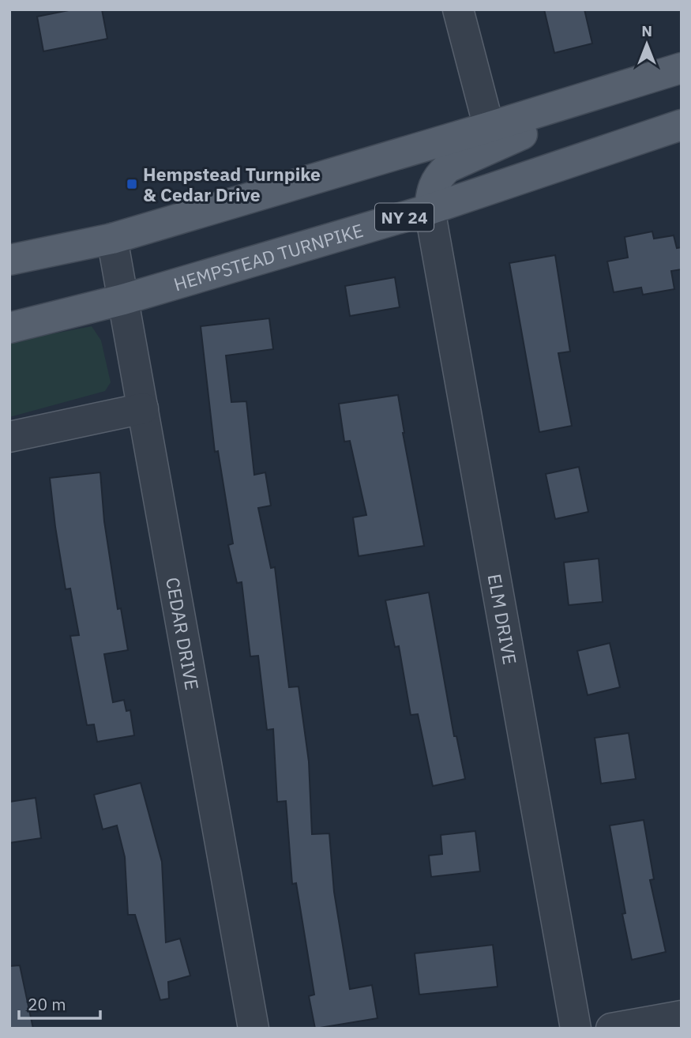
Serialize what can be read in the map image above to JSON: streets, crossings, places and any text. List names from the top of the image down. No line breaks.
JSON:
{"streets":{"main road":["NY 24","HEMPSTEAD TURNPIKE"],"street":["ELM DRIVE","CEDAR DRIVE"]},"crossings":[["HEMPSTEAD TURNPIKE","ELM DRIVE"],["HEMPSTEAD TURNPIKE","CEDAR DRIVE"]],"places":{"transit":["Hempstead Turnpike & Cedar Drive"]},"scale_bar":"20 m","north":"top"}
